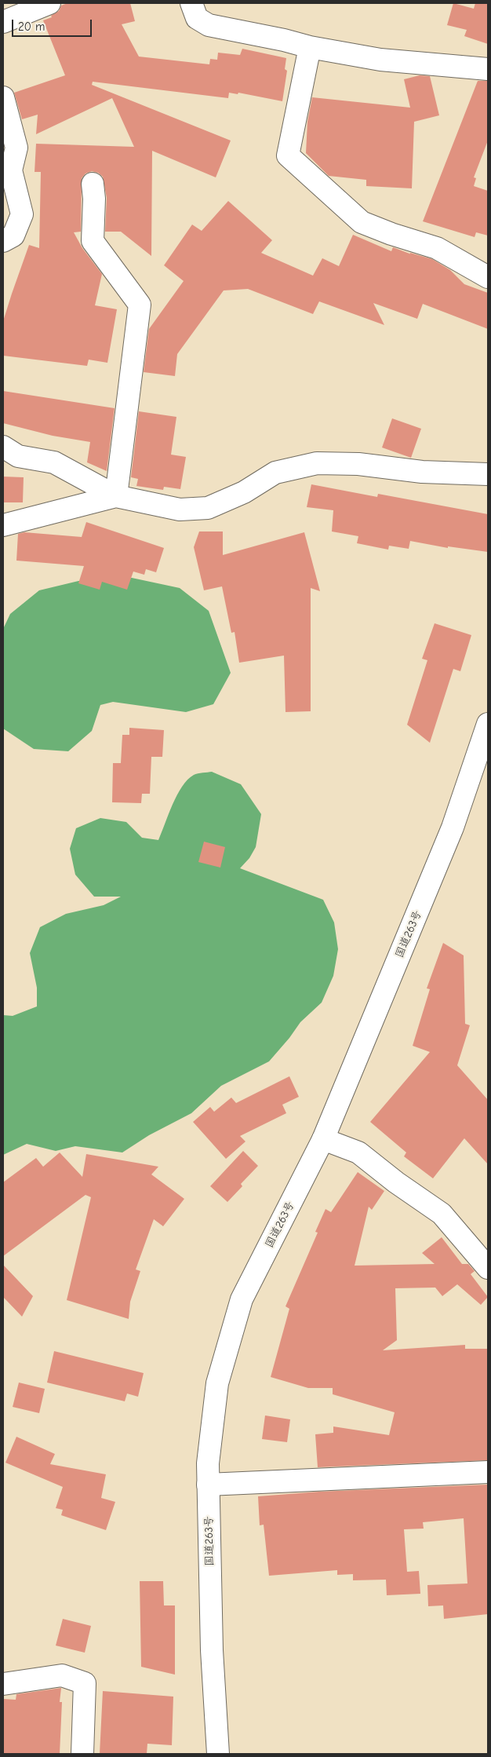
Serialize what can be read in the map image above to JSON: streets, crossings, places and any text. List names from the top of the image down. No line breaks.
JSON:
{"streets":{"main road":["国道263号"]},"scale_bar":"20 m"}
